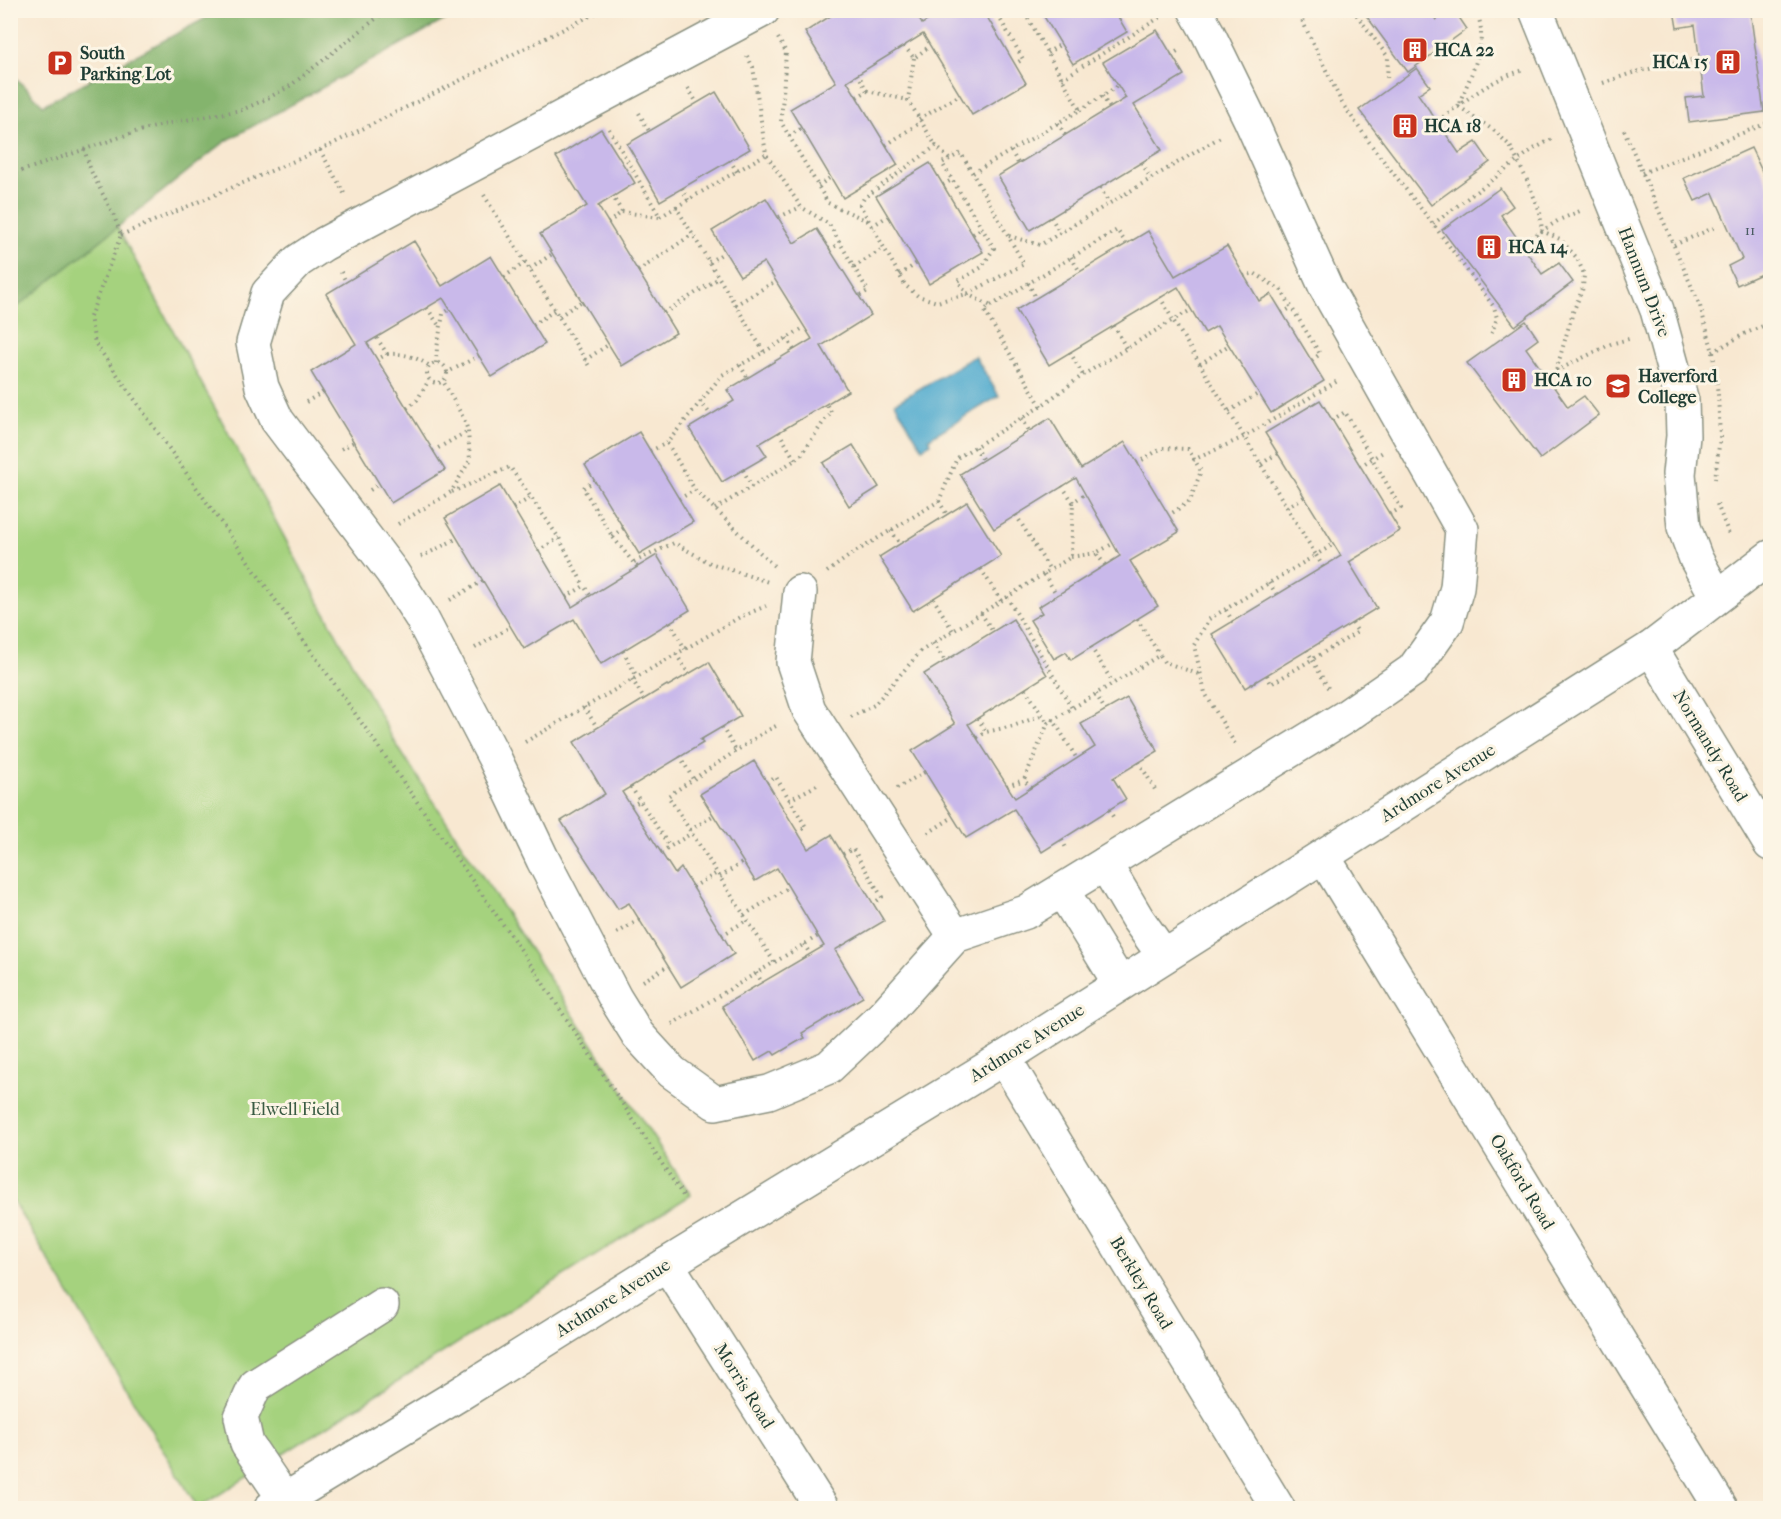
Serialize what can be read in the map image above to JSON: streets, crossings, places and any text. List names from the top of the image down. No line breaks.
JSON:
{"streets":{"street":["Hannum Drive","Normandy Road","Ardmore Avenue","Oakford Road","Berkley Road","Morris Road"]},"crossings":[["Hannum Drive","Ardmore Avenue"],["Normandy Road","Ardmore Avenue"],["Ardmore Avenue","Oakford Road"],["Ardmore Avenue","Berkley Road"],["Ardmore Avenue","Morris Road"]],"parks":["Elwell Field"],"places":{"building":["HCA 22","HCA 15","HCA 18","HCA 14","HCA 10"],"parking":["South Parking Lot"],"school or university":["Haverford College"]},"house_numbers":["11"]}
